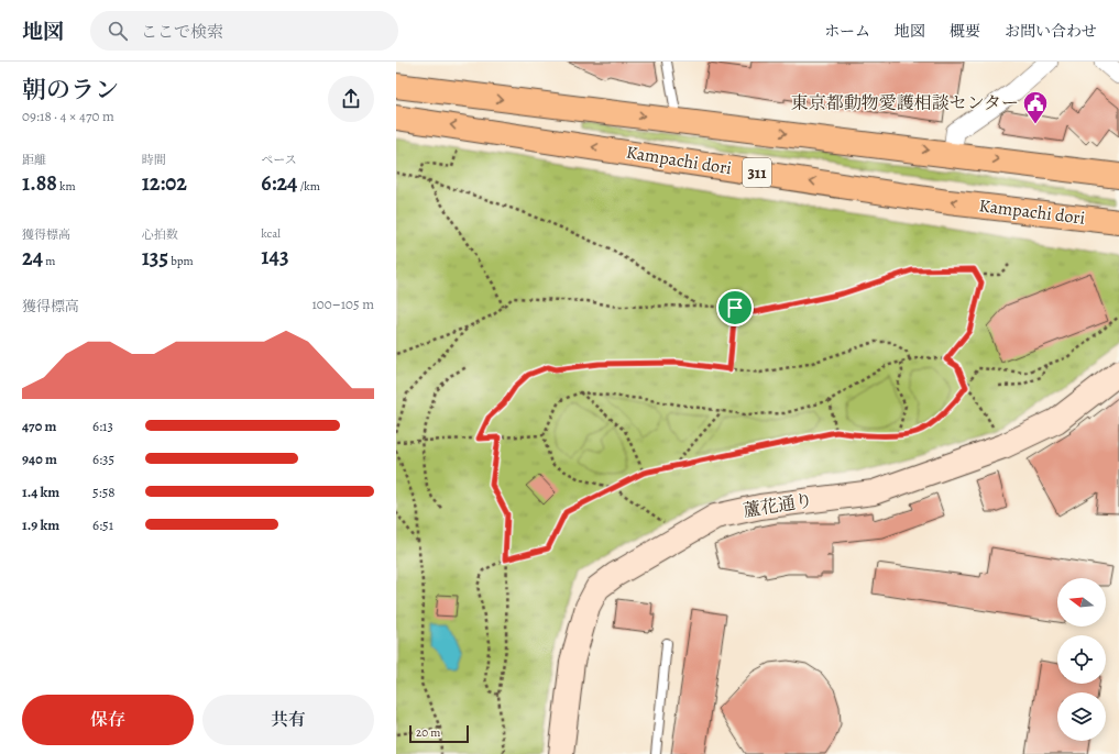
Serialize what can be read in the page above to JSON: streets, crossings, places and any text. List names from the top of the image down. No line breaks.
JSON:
{"streets":{"main road":["Kampachi dori","311"],"street":["蘆花通り"]},"places":{"public building":["東京都動物愛護相談センター"]},"scale_bar":"20 m","north":"left","page":{"header":"地図","search":"ここで検索","nav":["ホーム","地図","概要","お問い合わせ"],"heading":["朝のラン","09:18 · 4 × 470 m"],"stats":[["距離","1.88 km"],["時間","12:02"],["ペース","6:24 /km"],["獲得標高","24 m"],["心拍数","135 bpm"],["kcal","143"]],"chart":["獲得標高","100–105 m"],"list":[{"name":"470 m","note":"6:13"},{"name":"940 m","note":"6:35"},{"name":"1.4 km","note":"5:58"},{"name":"1.9 km","note":"6:51"}],"buttons":["保存","共有"],"scale":"20 m"}}
